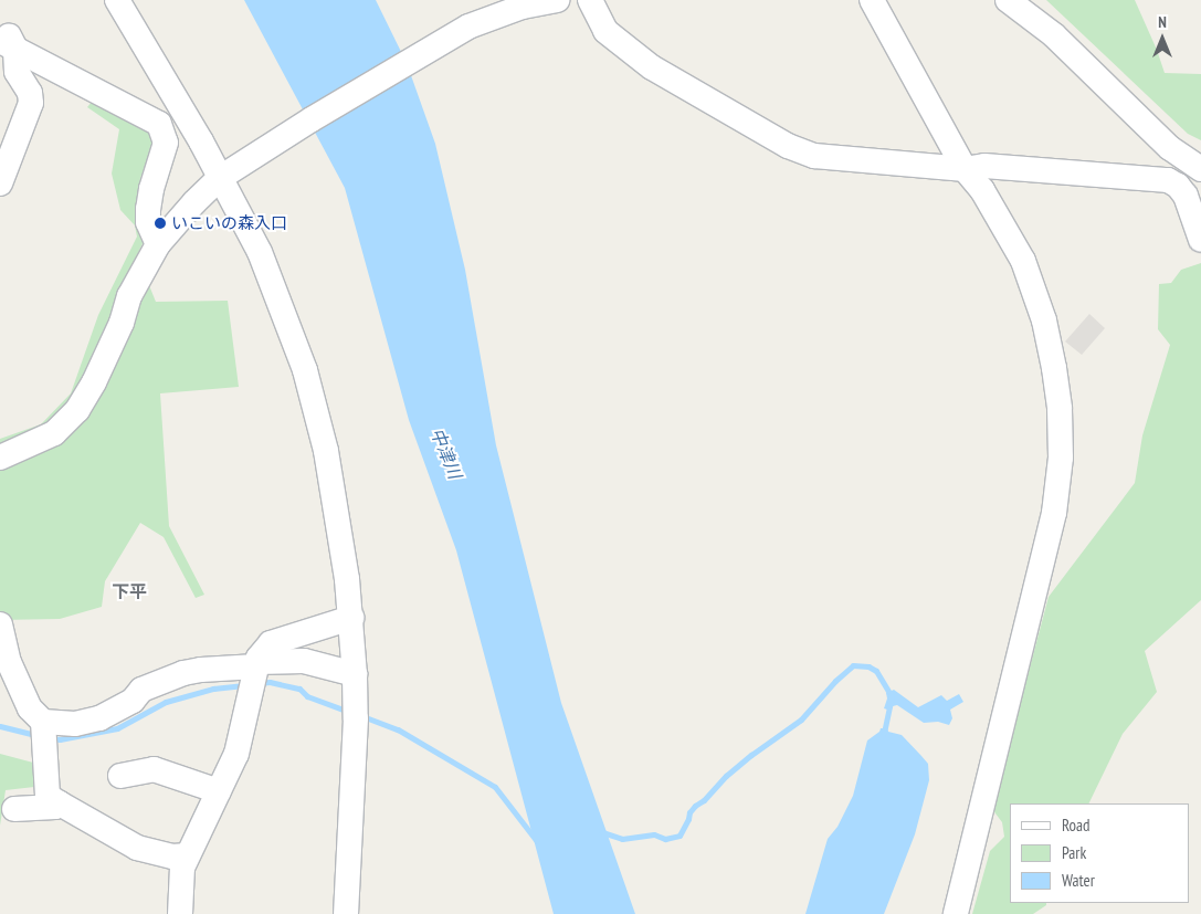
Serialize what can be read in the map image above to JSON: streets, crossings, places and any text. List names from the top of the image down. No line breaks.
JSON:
{"districts":["下平"],"water":["中津川"],"places":["いこいの森入口"],"legend":["Road","Park","Water"],"north":"top"}
